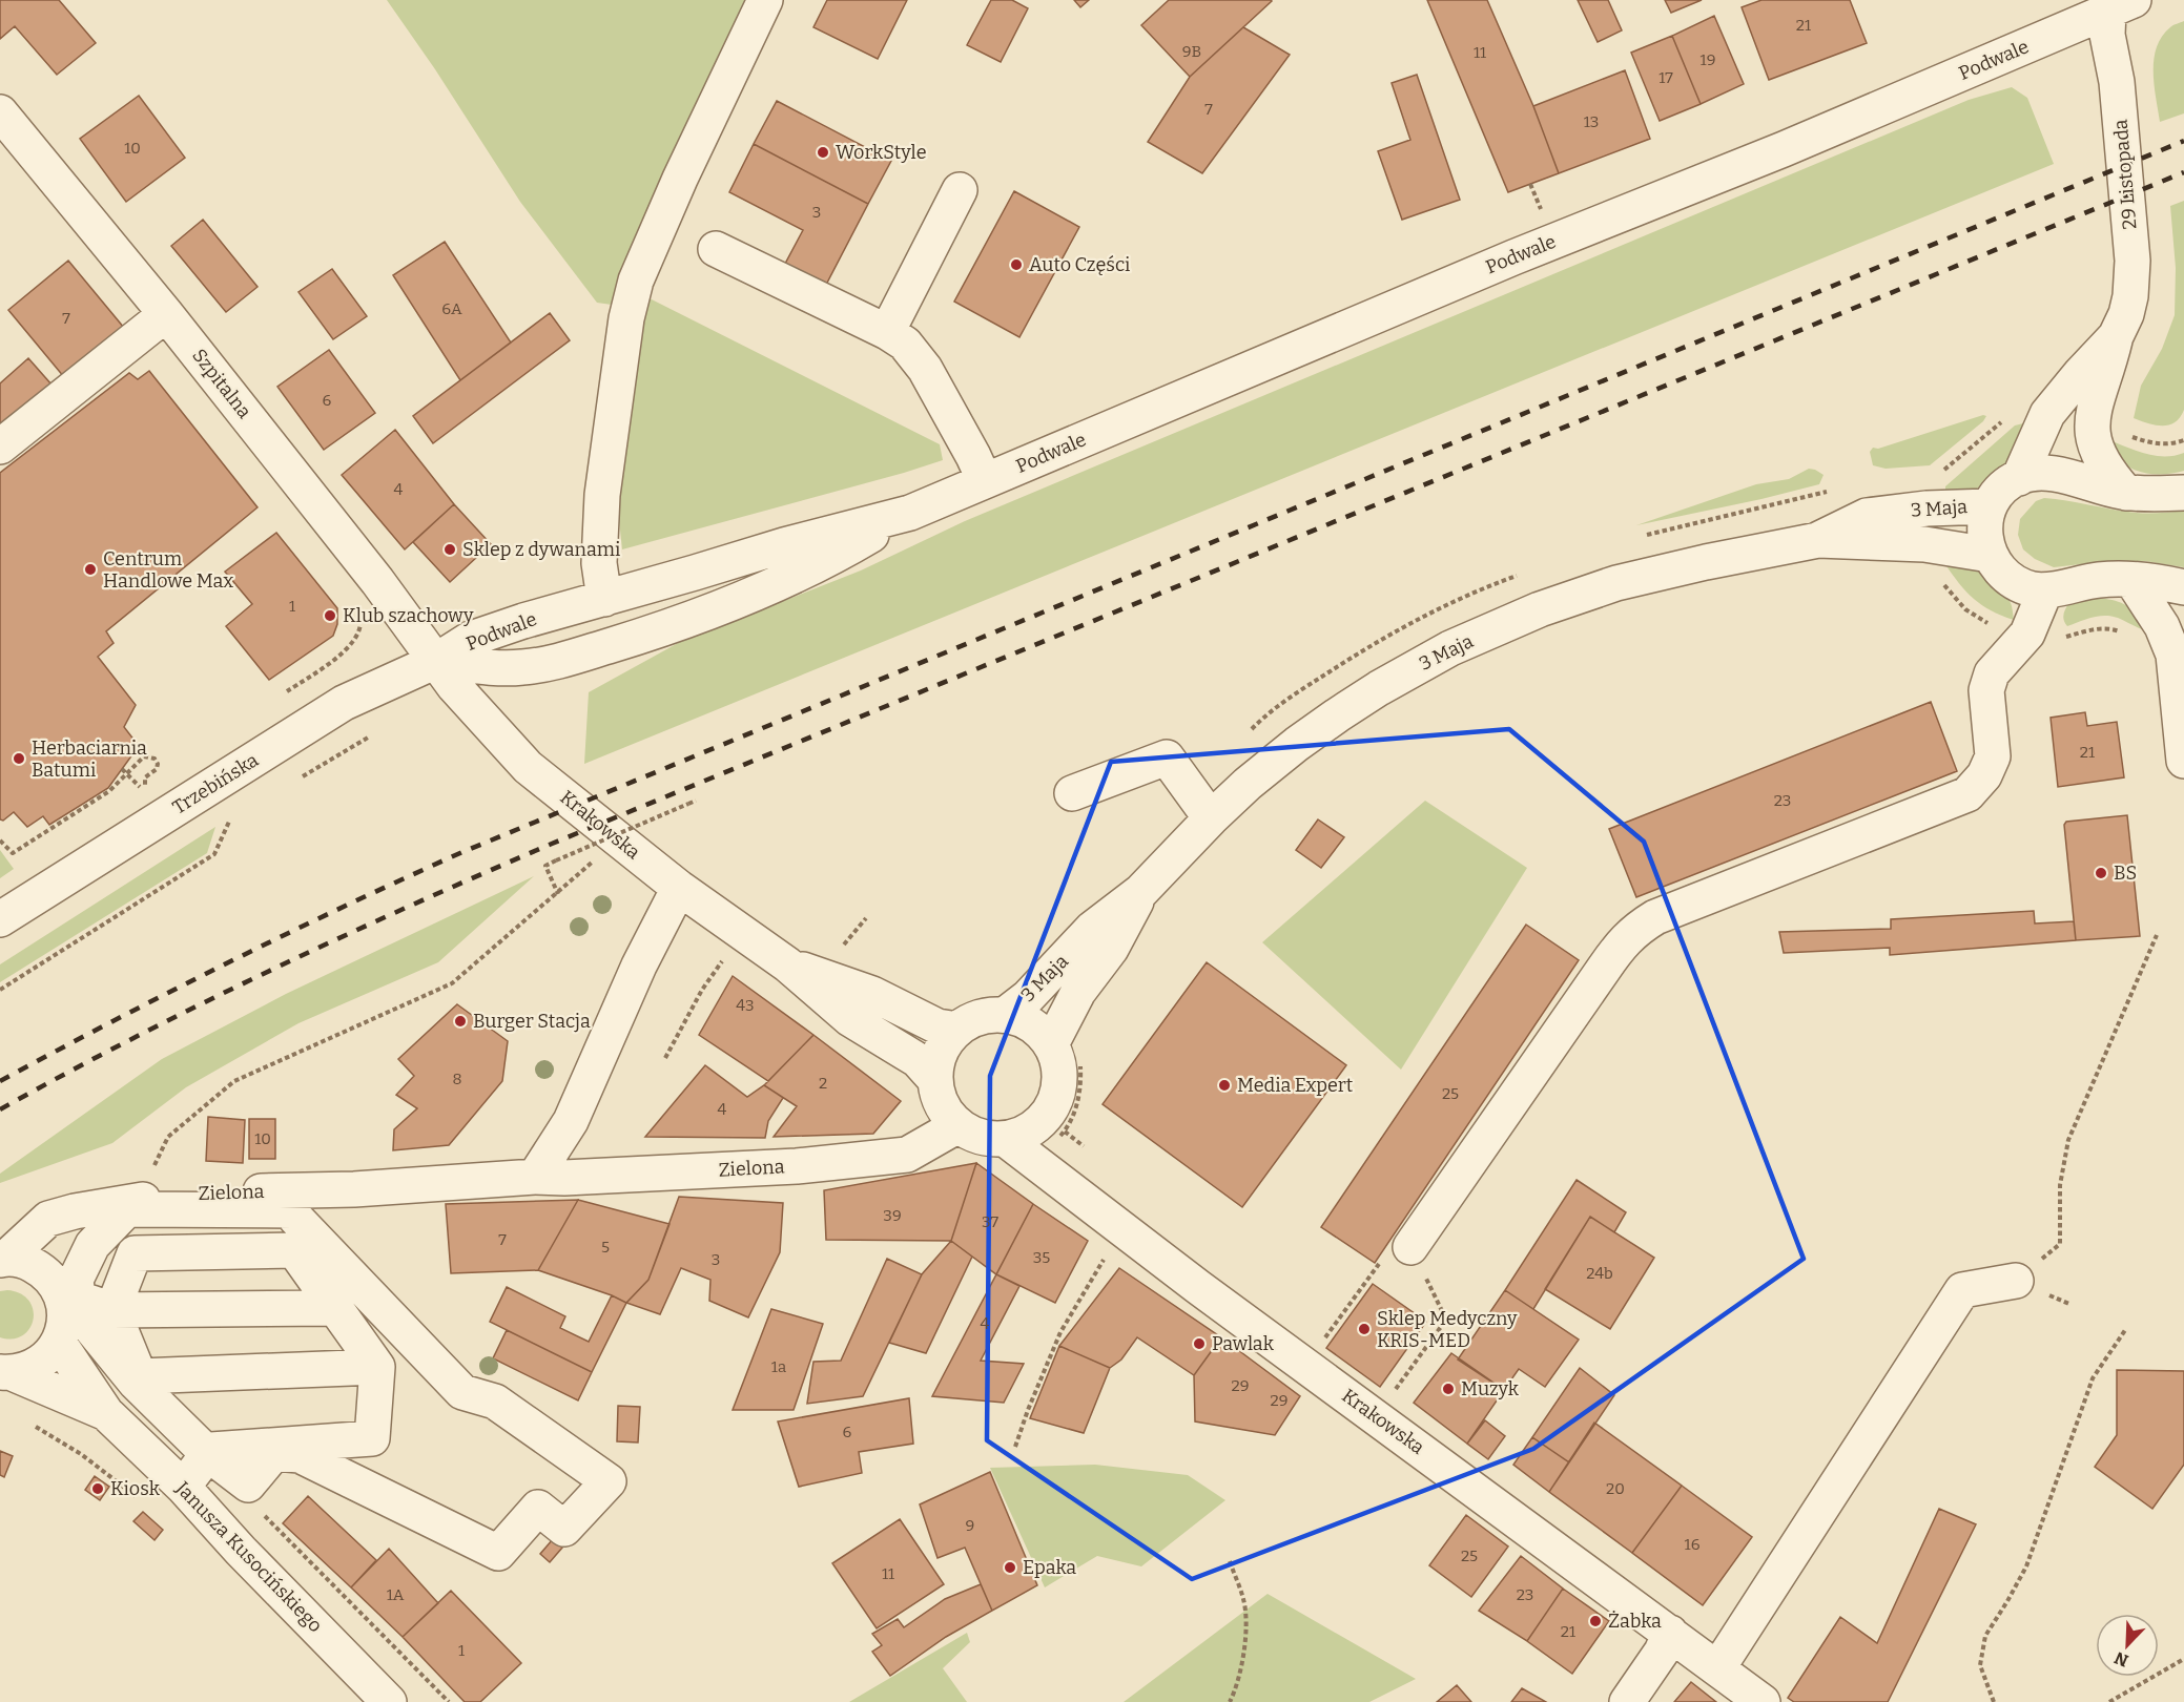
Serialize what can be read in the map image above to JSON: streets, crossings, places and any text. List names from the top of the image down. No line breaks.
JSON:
{"streets":{"street":["Podwale","29 Listopada","Szpitalna","3 Maja","Trzebińska","Krakowska","Zielona","Janusza Kusocińskiego"]},"crossings":[["Podwale","29 Listopada"],["Podwale","Szpitalna"],["Podwale","Trzebińska"],["Podwale","Krakowska"],["Szpitalna","Trzebińska"],["Szpitalna","Krakowska"],["3 Maja","Krakowska"],["3 Maja","Zielona"],["Trzebińska","Krakowska"],["Krakowska","Zielona"]],"places":["WorkStyle","Auto Części","Sklep z dywanami","Centrum Handlowe Max","Klub szachowy","Herbaciarnia Batumi","BS","Burger Stacja","Media Expert","Sklep Medyczny KRIS-MED","Pawlak","Muzyk","Kiosk","Epaka","Żabka"],"house_numbers":["21","9B","11","19","17","7","13","10","3","6A","7","6","4","1","21","23","43","8","2","25","4","10","39","37","7","5","35","3","24b","4","1a","29","29","6","20","9","16","25","11","1A","23","21","1"],"north":"bottom left"}
